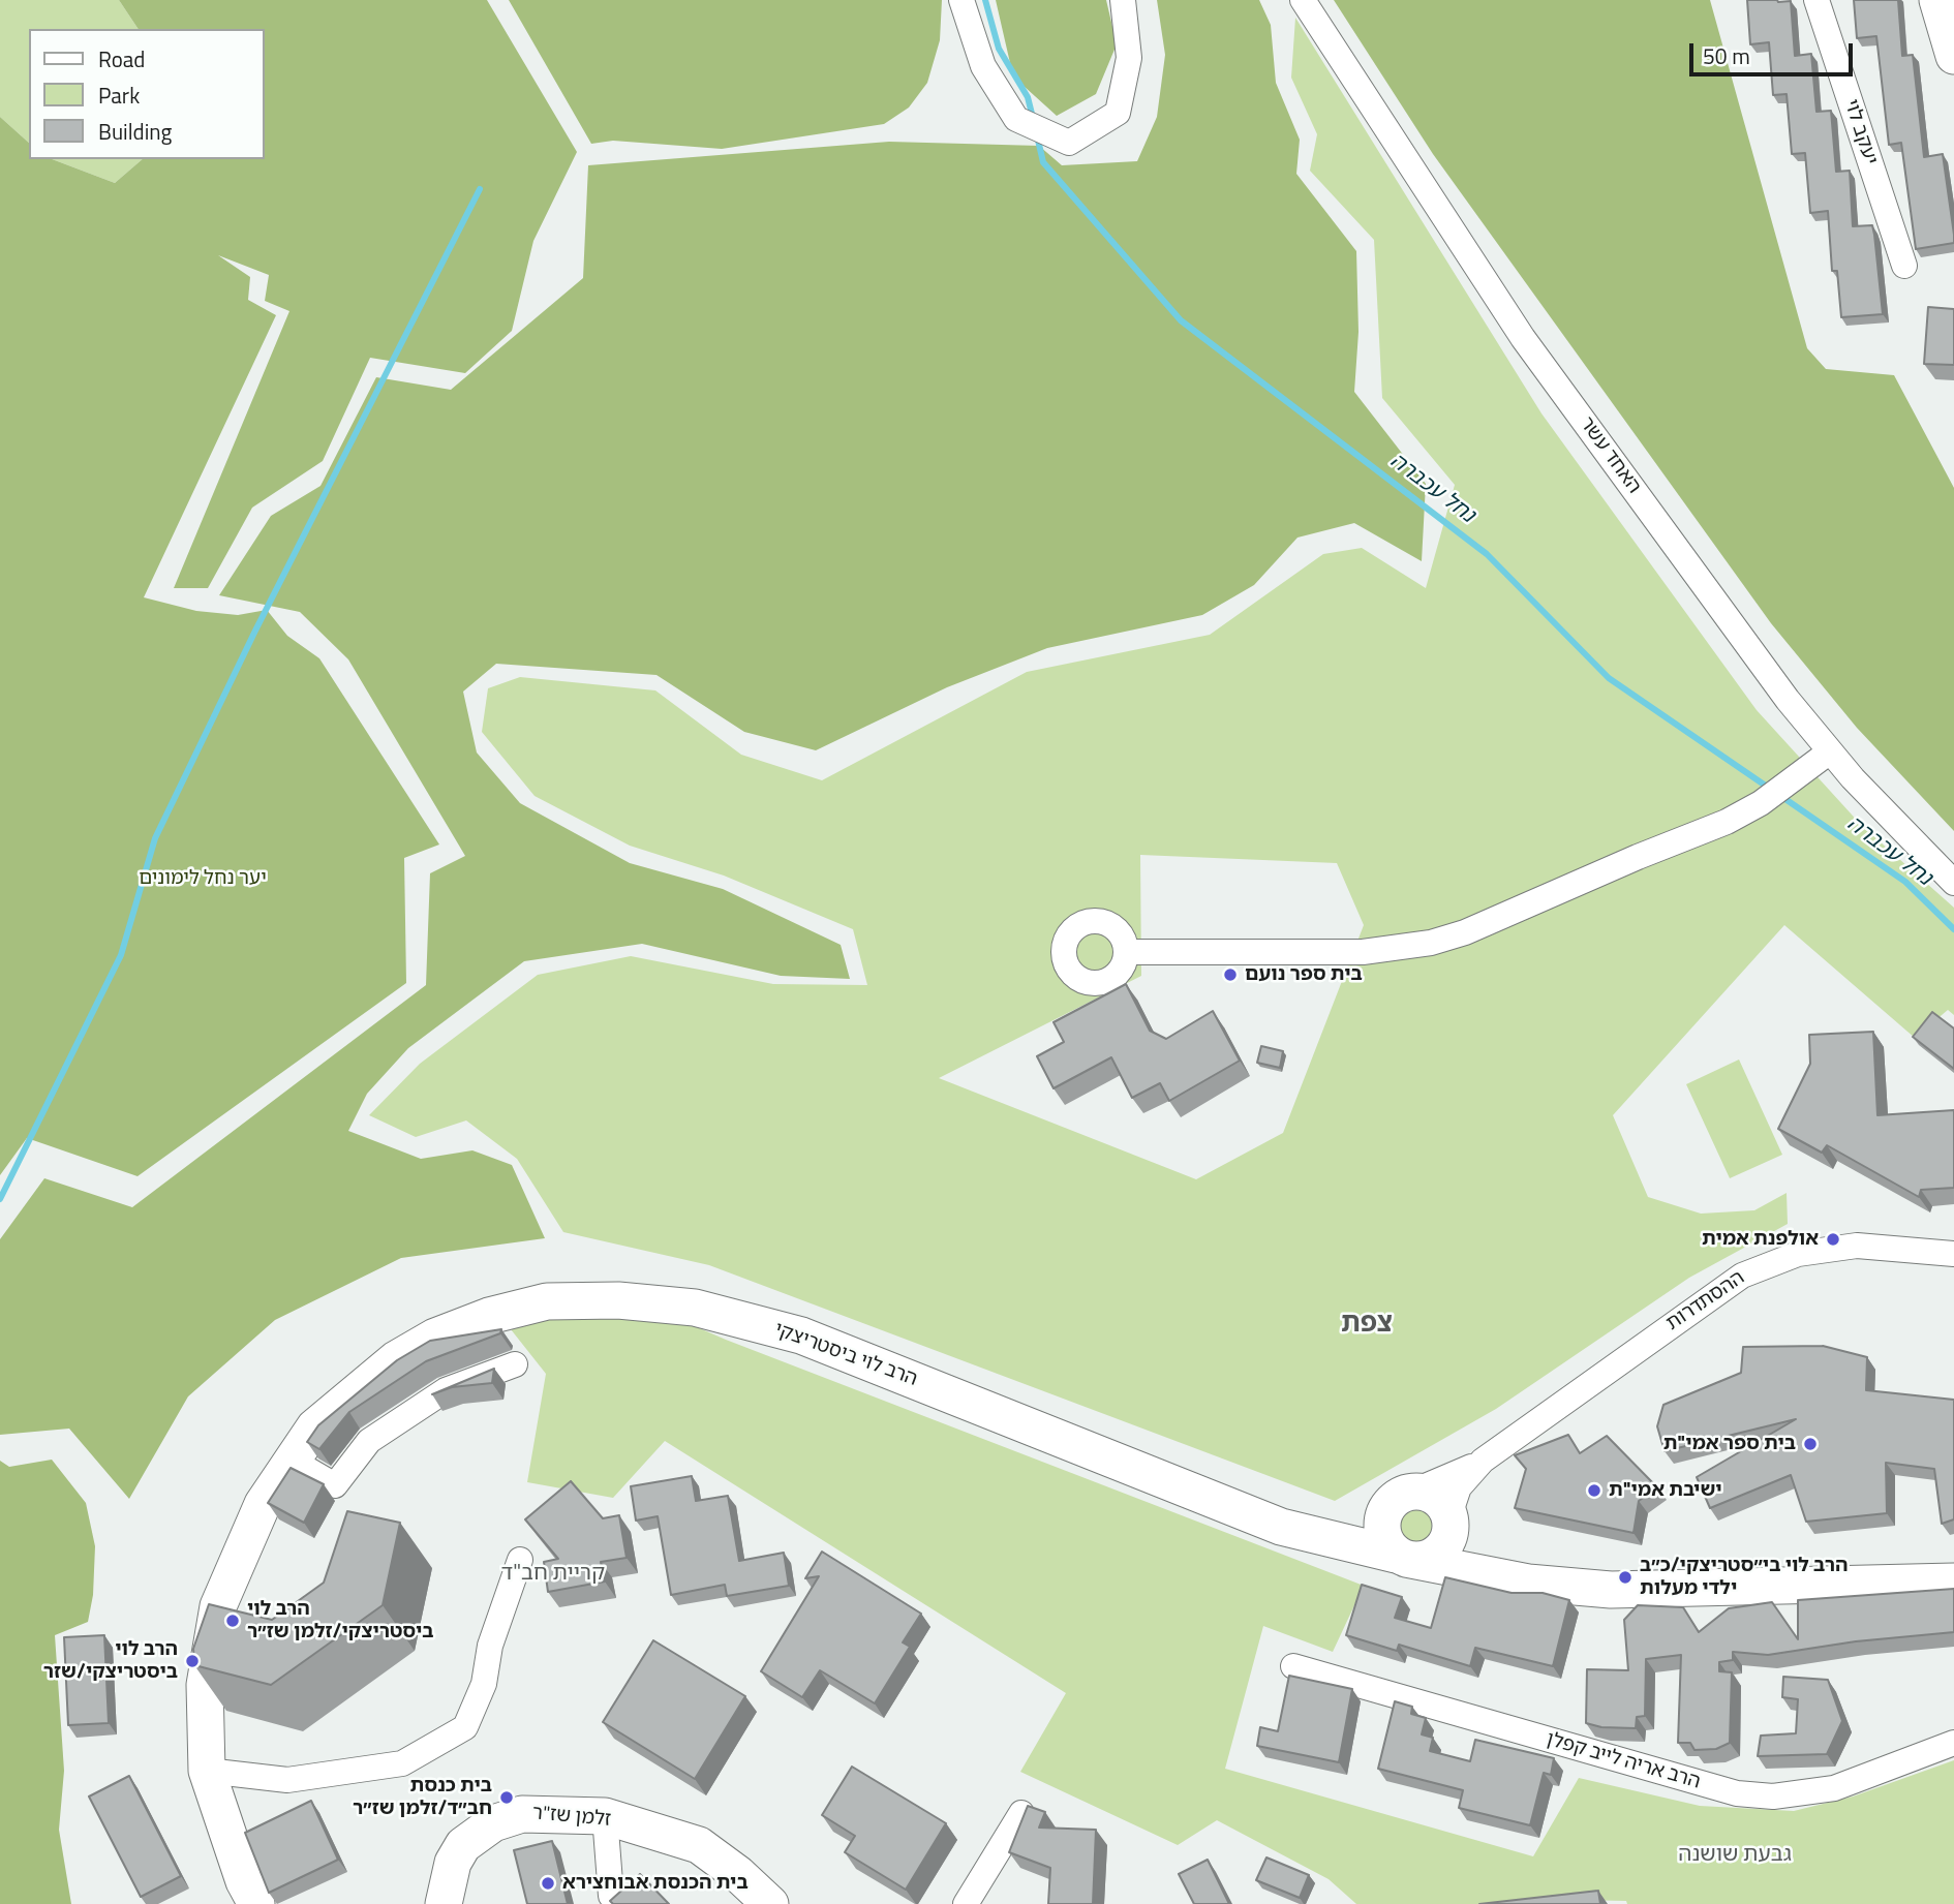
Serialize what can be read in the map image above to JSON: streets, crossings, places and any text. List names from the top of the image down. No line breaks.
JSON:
{"streets":{"street":["יעקב לוי","האחד עשר","ההסתדרות","הרב לוי ביסטריצקי","הרב אריה לייב קפלן","זלמן שז\"ר"]},"crossings":[["ההסתדרות","הרב לוי ביסטריצקי"]],"districts":["צפת","קריית חב\"ד","גבעת שושנה"],"water":["נחל עכברה"],"parks":["יער נחל לימונים"],"places":["בית ספר נועם","אולפנת אמית","בית ספר אמי\"ת","ישיבת אמי\"ת","הרב לוי בי״סטריצקי/כ״ב ילדי מעלות","הרב לוי ביסטריצקי/זלמן שז״ר","הרב לוי ביסטריצקי/שזר","בית כנסת חב״ד/זלמן שז״ר","בית הכנסת אבוחצירא"],"legend":["Road","Park","Building"],"scale_bar":"50 m"}
